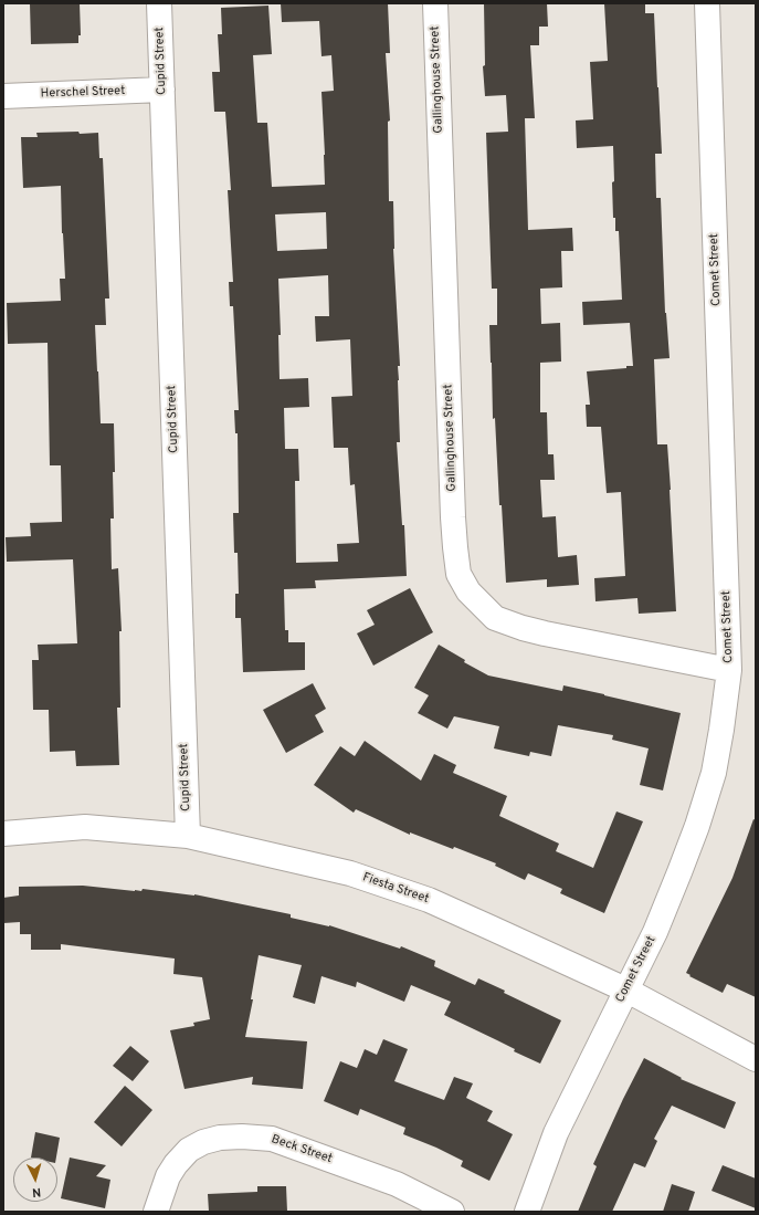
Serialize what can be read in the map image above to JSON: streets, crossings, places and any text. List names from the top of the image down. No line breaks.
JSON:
{"streets":{"street":["Cupid Street","Gallinghouse Street","Herschel Street","Comet Street","Fiesta Street","Beck Street"]},"crossings":[["Cupid Street","Herschel Street"],["Cupid Street","Fiesta Street"],["Gallinghouse Street","Comet Street"],["Comet Street","Fiesta Street"]],"north":"bottom"}
